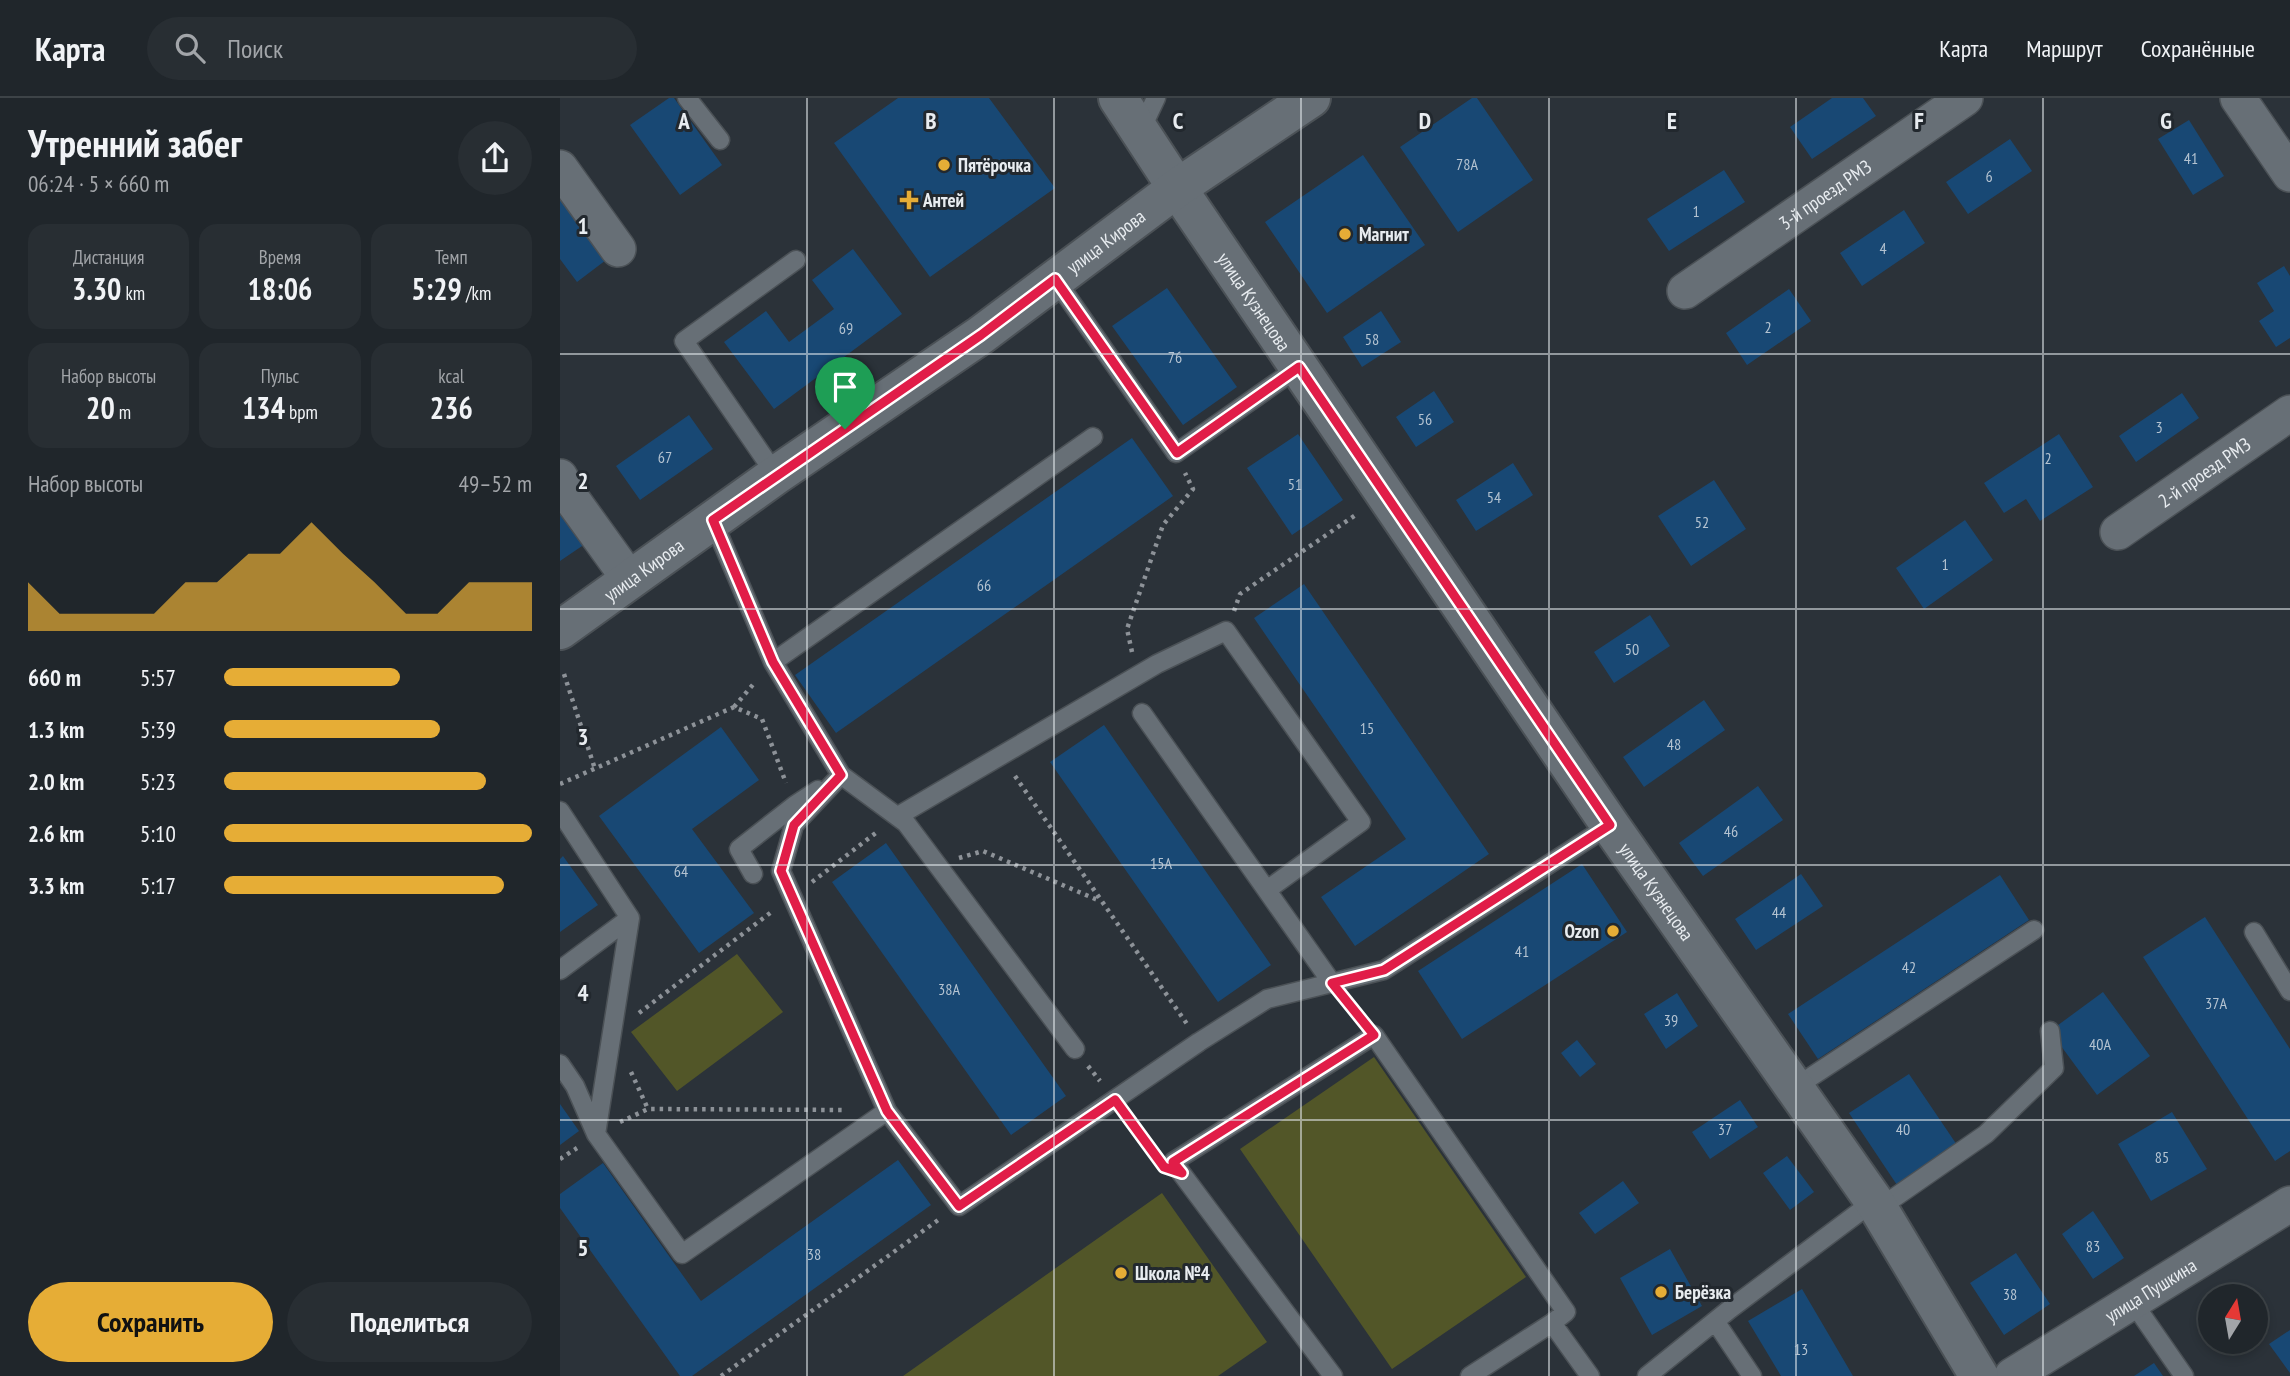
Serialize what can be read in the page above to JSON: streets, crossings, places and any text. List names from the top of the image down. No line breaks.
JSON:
{"streets":{"main road":["улица Кирова","улица Кузнецова"],"street":["3-й проезд РМЗ","2-й проезд РМЗ","улица Пушкина"]},"crossings":[["улица Кирова","улица Кузнецова"]],"places":{"other":["Пятёрочка","Магнит","Ozon","Школа №4","Берёзка"],"health":["Антей"]},"house_numbers":["41","78А","6","1","4","2","69","58","76","56","3","67","2","51","54","52","1","66","50","15","48","46","15А","64","44","41","42","38А","37А","39","40А","37","40","85","83","38","38","13"],"north":"top","page":{"header":"Карта","search":"Поиск","nav":["Карта","Маршрут","Сохранённые"],"heading":["Утренний забег","06:24 · 5 × 660 m"],"stats":[["Дистанция","3.30 km"],["Время","18:06"],["Темп","5:29 /km"],["Набор высоты","20 m"],["Пульс","134 bpm"],["kcal","236"]],"chart":["Набор высоты","49–52 m"],"list":[{"name":"660 m","note":"5:57"},{"name":"1.3 km","note":"5:39"},{"name":"2.0 km","note":"5:23"},{"name":"2.6 km","note":"5:10"},{"name":"3.3 km","note":"5:17"}],"buttons":["Сохранить","Поделиться"]},"grid":{"columns":["A","B","C","D","E","F","G"],"rows":["1","2","3","4","5"]}}
